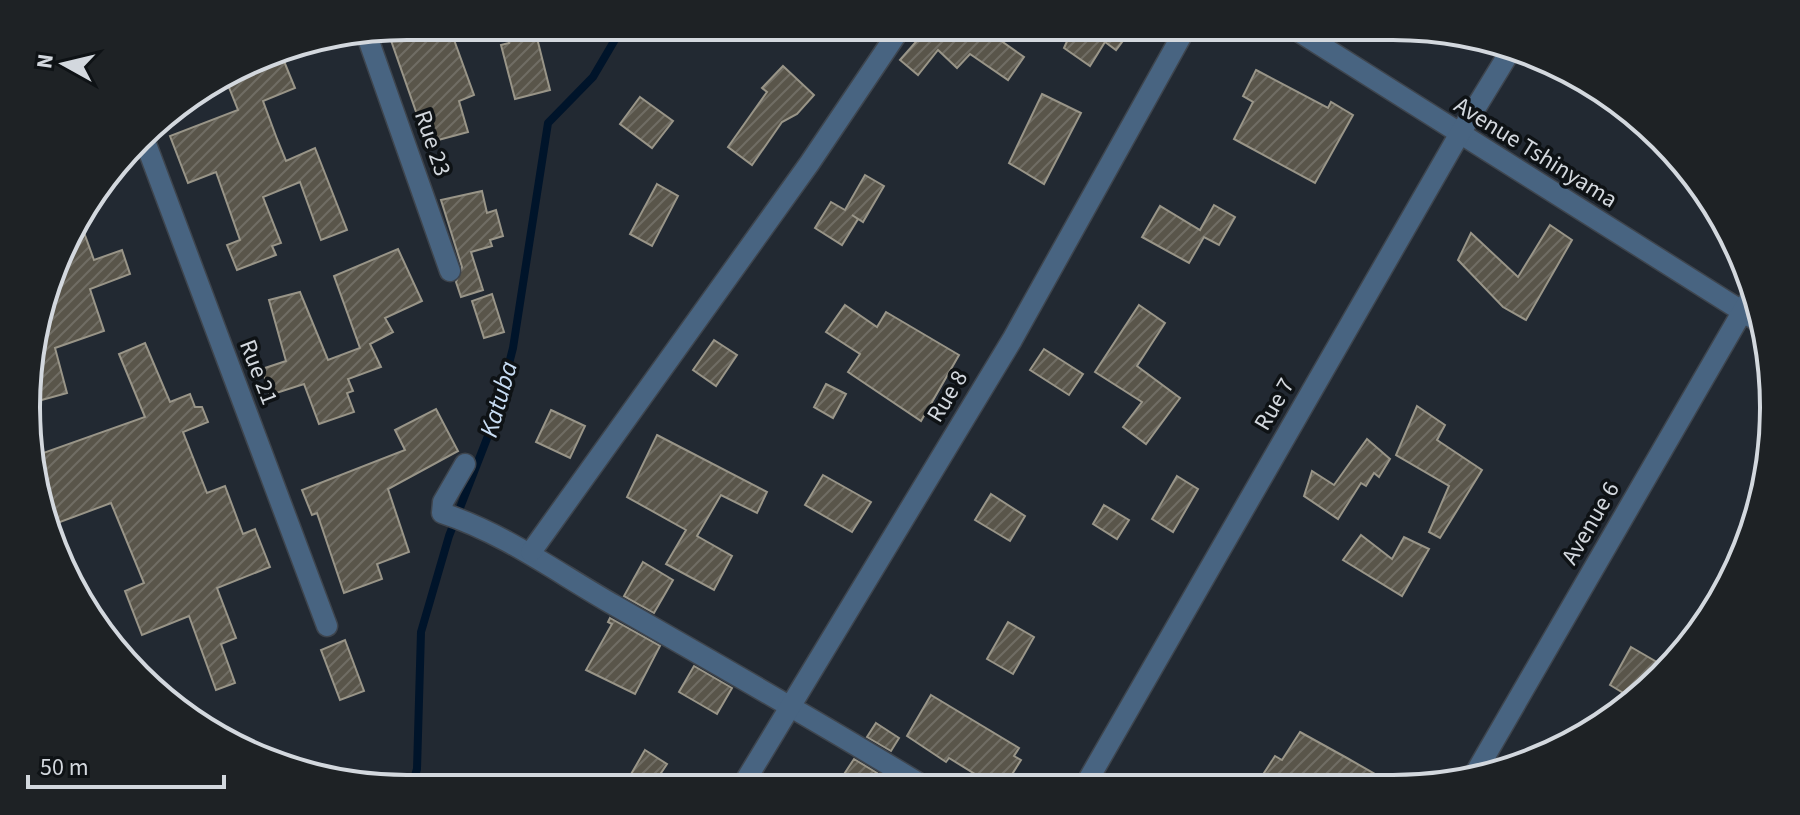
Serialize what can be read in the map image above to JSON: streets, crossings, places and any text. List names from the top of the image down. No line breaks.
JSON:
{"streets":{"street":["Rue 23","Avenue Tshinyama","Rue 21","Rue 8","Rue 7","Avenue 6"]},"crossings":[["Avenue Tshinyama","Rue 7"]],"water":["Katuba"],"scale_bar":"50 m","north":"left"}
